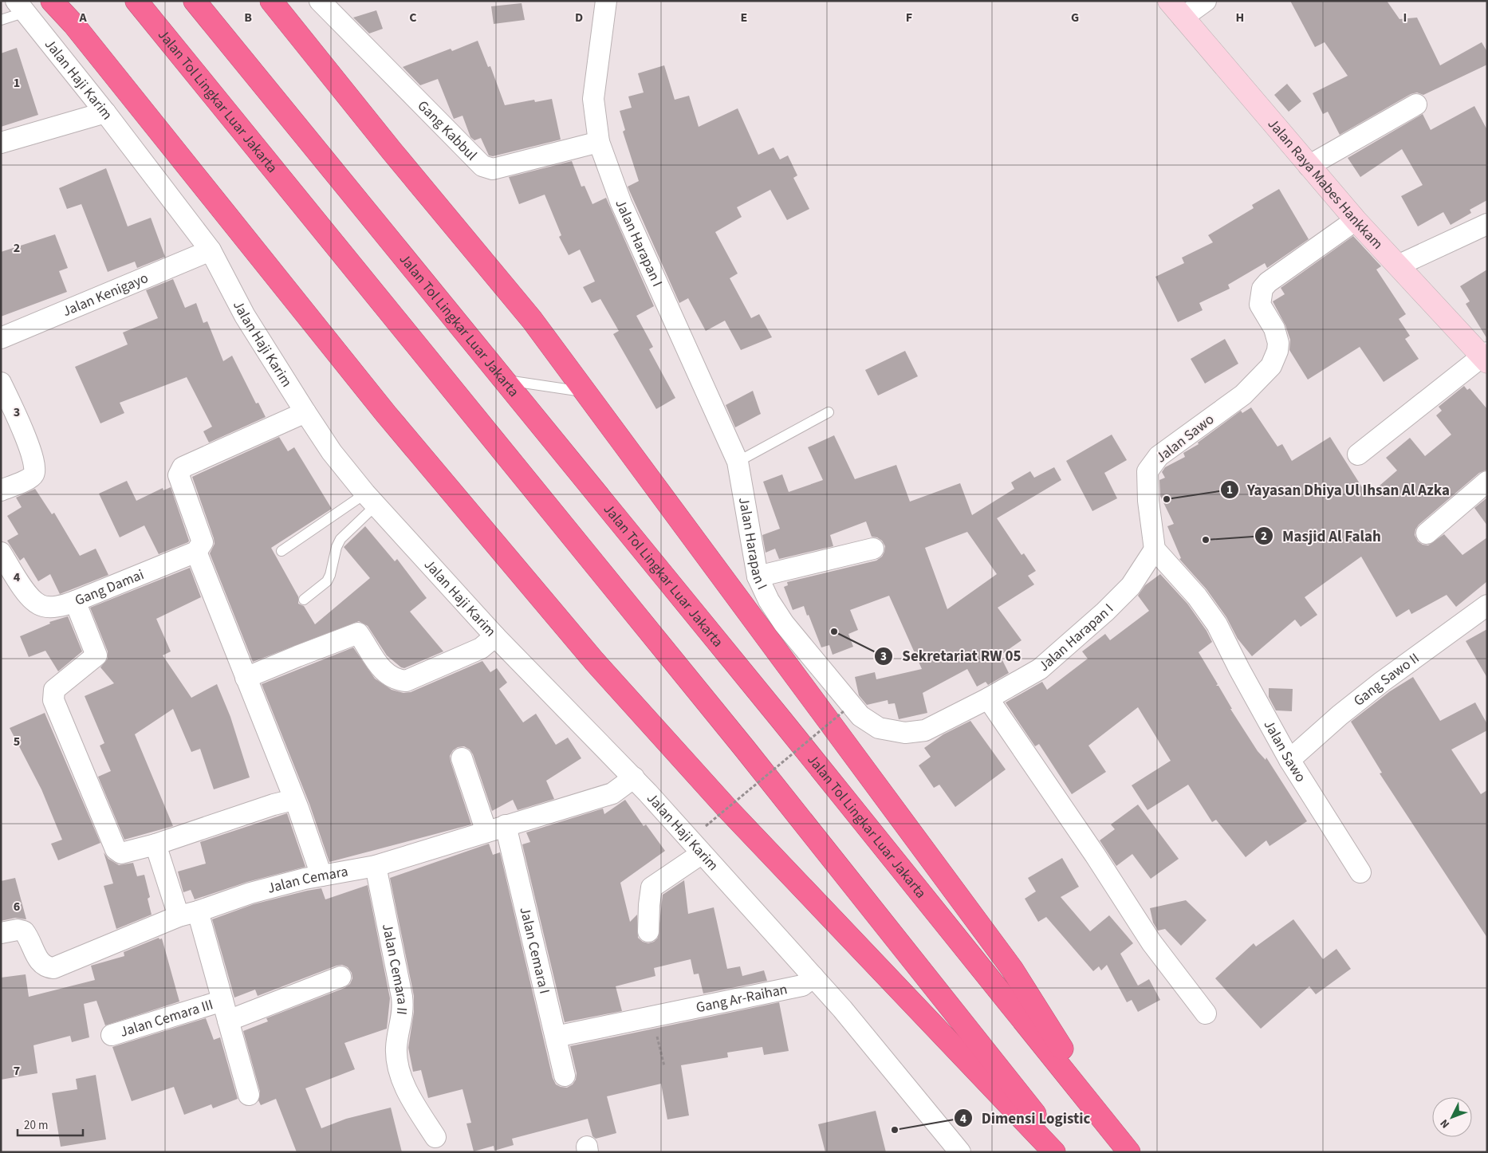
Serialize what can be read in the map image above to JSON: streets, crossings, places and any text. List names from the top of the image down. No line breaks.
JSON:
{"streets":{"highway":["Jalan Tol Lingkar Luar Jakarta"],"main road":["Jalan Raya Mabes Hankkam"],"street":["Jalan Haji Karim","Gang Kabbul","Jalan Harapan I","Jalan Kenigayo","Jalan Sawo","Gang Damai","Gang Sawo II","Jalan Cemara","Jalan Cemara I","Jalan Cemara II","Gang Ar-Raihan","Jalan Cemara III"]},"crossings":[["Jalan Haji Karim","Jalan Kenigayo"],["Jalan Haji Karim","Jalan Cemara"],["Jalan Haji Karim","Gang Ar-Raihan"],["Gang Kabbul","Jalan Harapan I"],["Jalan Raya Mabes Hankkam","Jalan Sawo"],["Jalan Harapan I","Jalan Sawo"],["Jalan Sawo","Gang Sawo II"],["Jalan Cemara","Jalan Cemara I"],["Jalan Cemara","Jalan Cemara II"],["Jalan Cemara","Jalan Cemara III"],["Jalan Cemara I","Gang Ar-Raihan"]],"places":["Yayasan Dhiya Ul Ihsan Al Azka","Masjid Al Falah","Sekretariat RW 05","Dimensi Logistic"],"scale_bar":"20 m","north":"bottom left","grid":{"columns":["A","B","C","D","E","F","G","H","I"],"rows":["1","2","3","4","5","6","7"]}}
